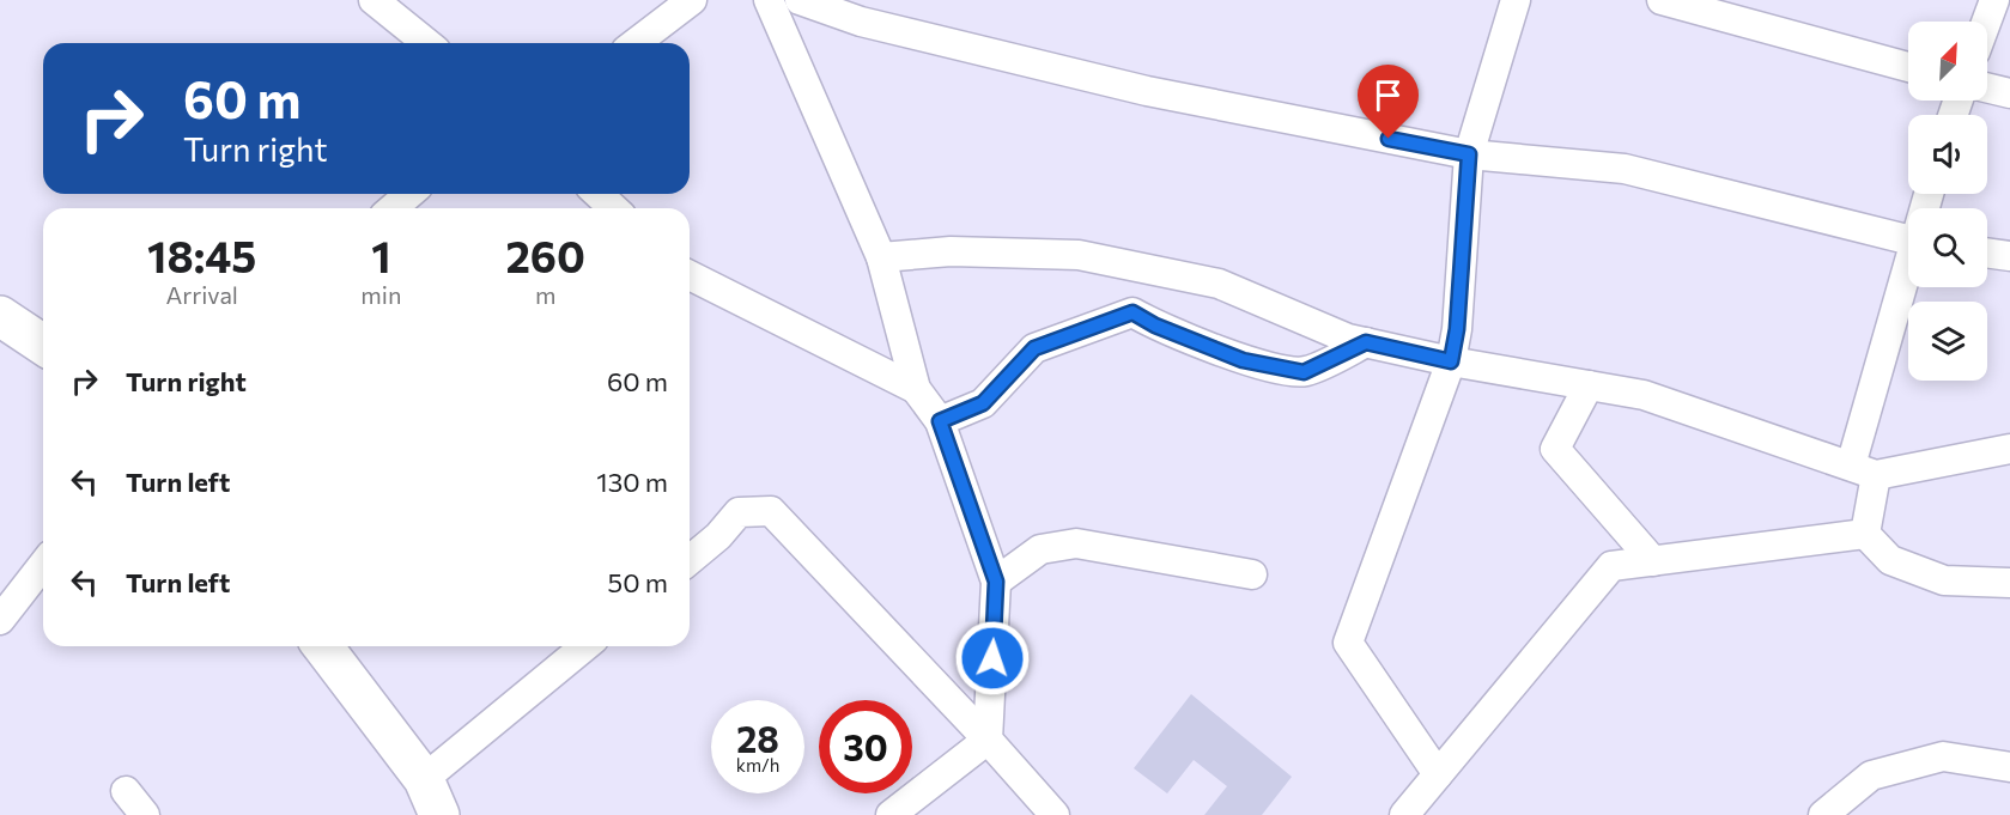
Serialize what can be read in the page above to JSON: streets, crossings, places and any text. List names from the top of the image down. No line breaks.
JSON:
{"north":"top right","page":{"turn":["60 m","Turn right"],"eta":["18:45","Arrival","1","min","260","m"],"list":[{"name":"Turn right","value":"60 m"},{"name":"Turn left","value":"130 m"},{"name":"Turn left","value":"50 m"}],"speed":"28 km/h","limit":"30"}}
